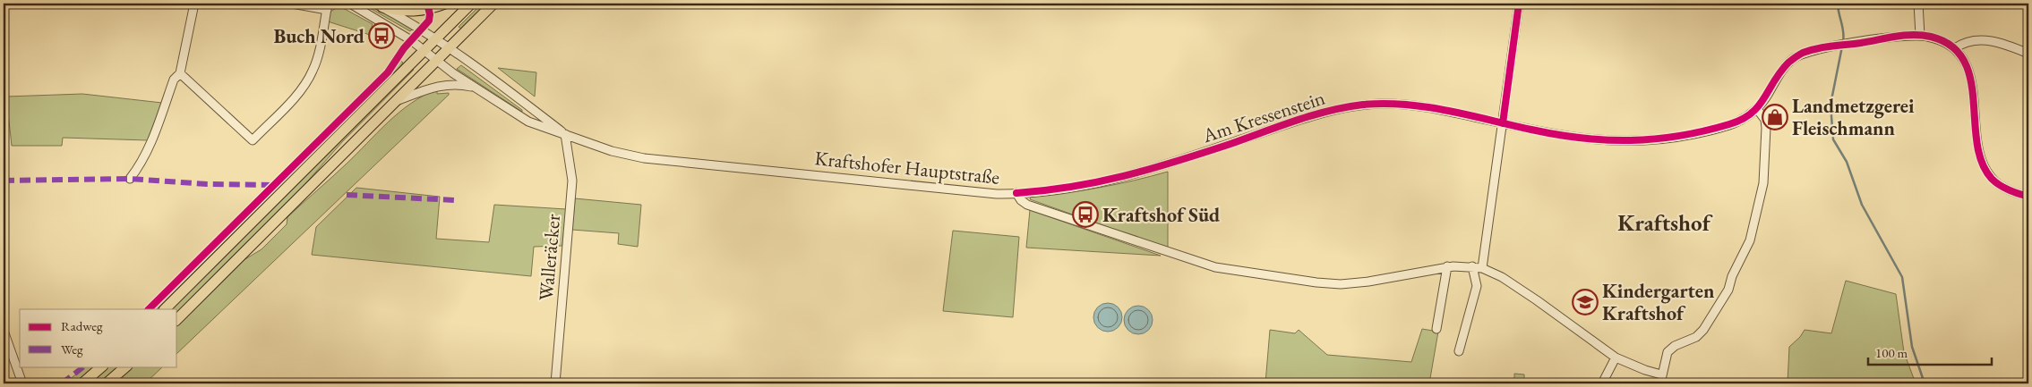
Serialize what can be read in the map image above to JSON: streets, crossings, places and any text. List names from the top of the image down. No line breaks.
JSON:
{"streets":{"street":["Am Kressenstein","Kraftshofer Hauptstraße","Walleräcker"]},"crossings":[["Am Kressenstein","Kraftshofer Hauptstraße"],["Kraftshofer Hauptstraße","Walleräcker"]],"districts":["Kraftshof"],"places":{"bus stop":["Buch Nord","Kraftshof Süd"],"shop":["Landmetzgerei Fleischmann"],"school or university":["Kindergarten Kraftshof"]},"legend":["Radweg","Weg"],"scale_bar":"100 m"}
